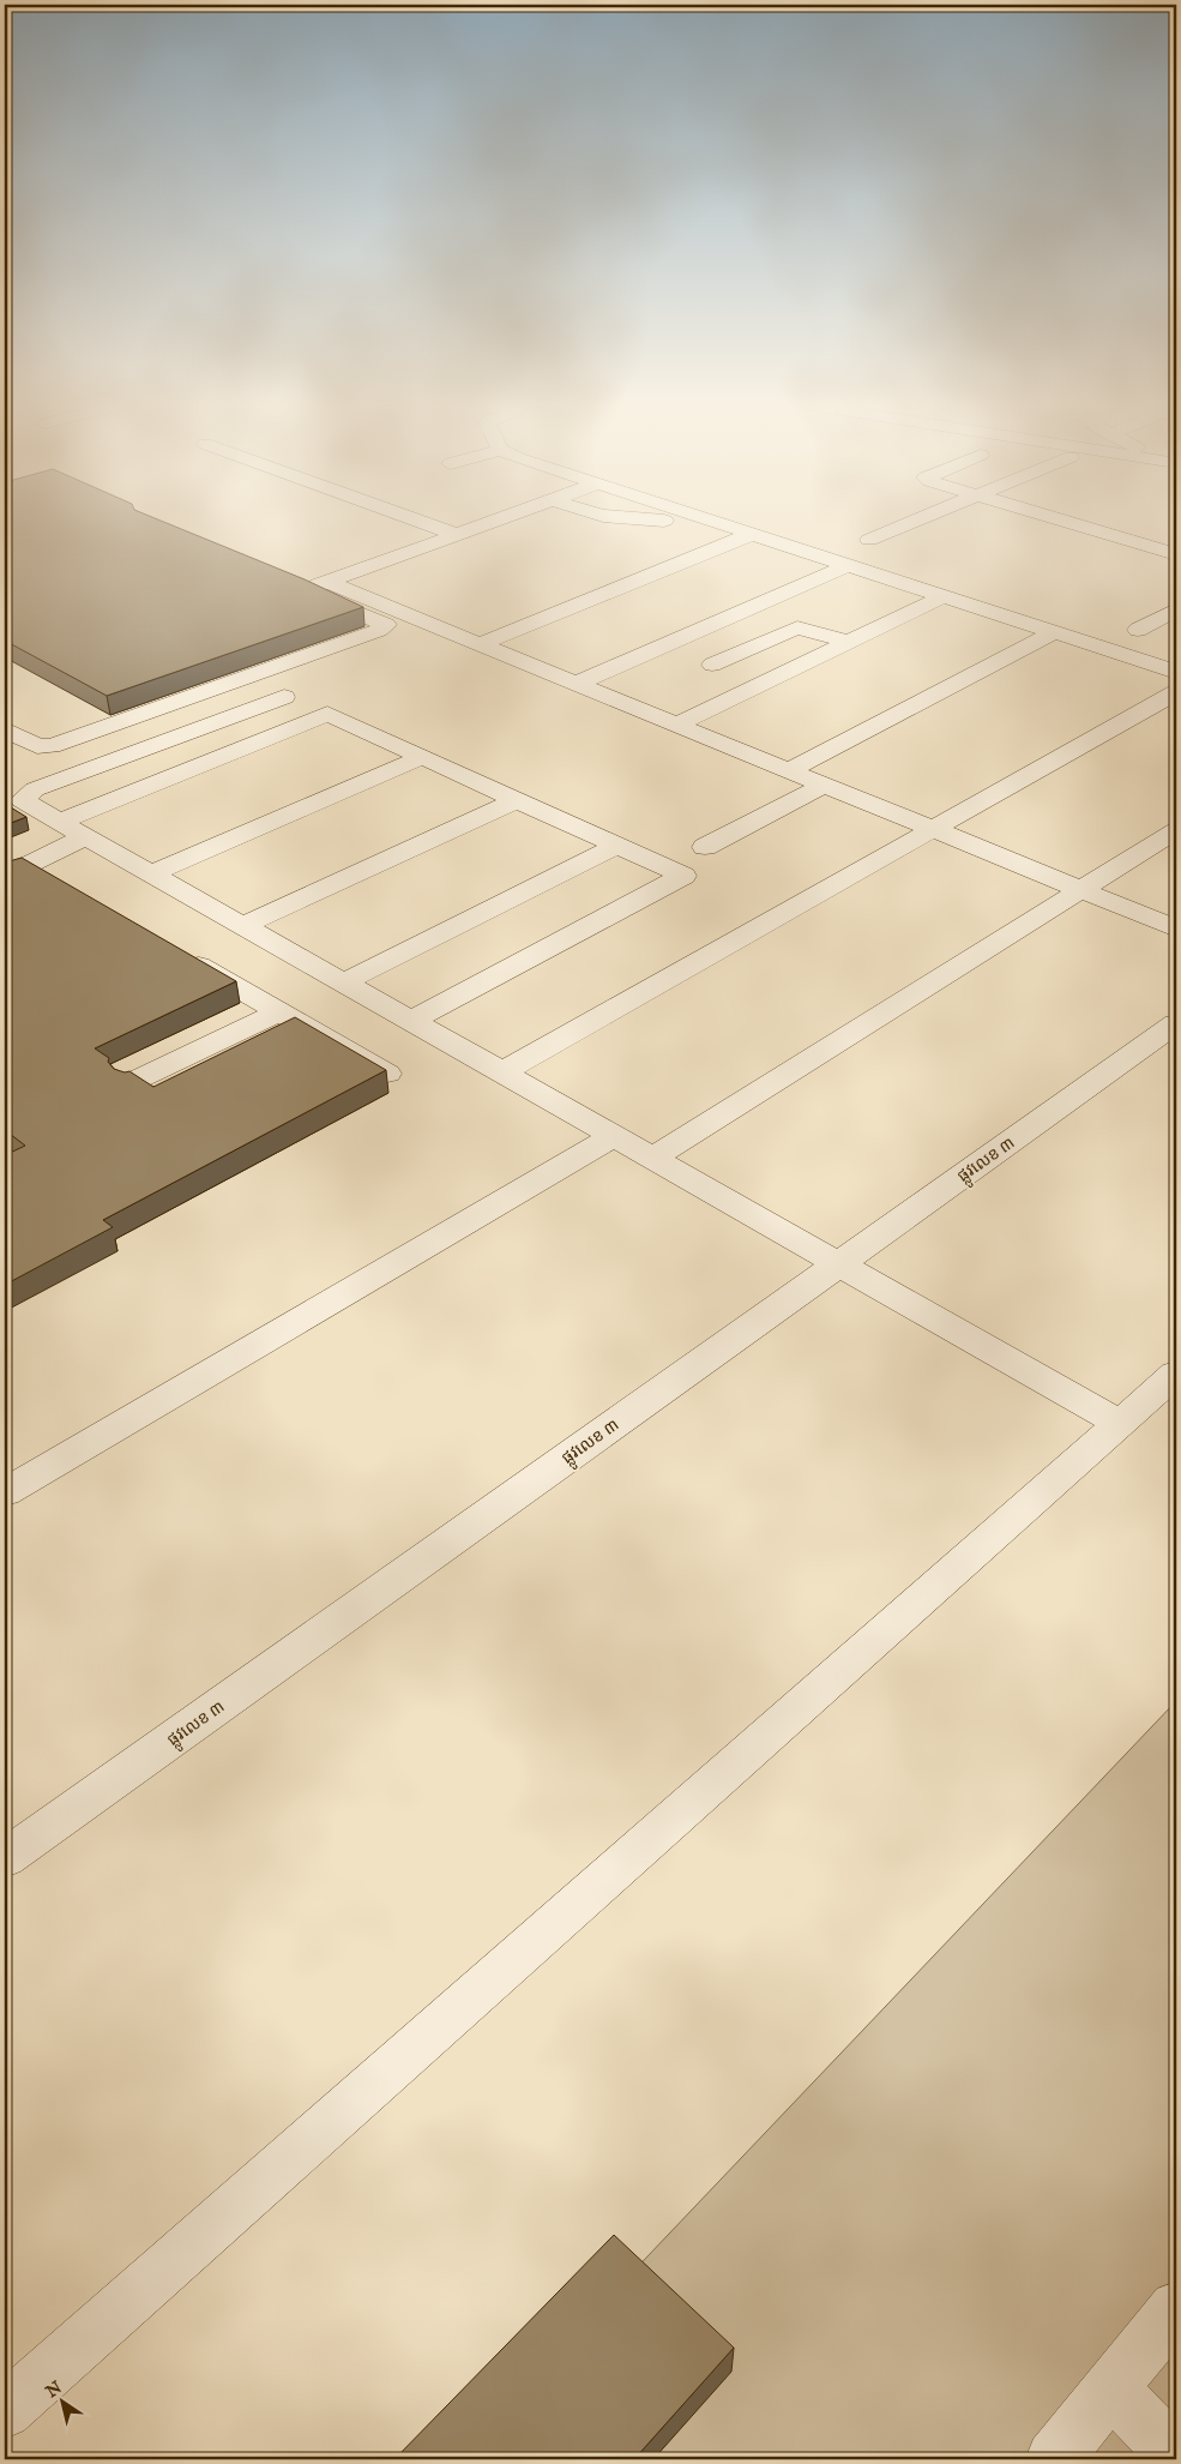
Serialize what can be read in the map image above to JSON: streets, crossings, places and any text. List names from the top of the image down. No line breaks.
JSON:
{"streets":{"street":["ផ្លូវលេខ ៣"]},"north":"top left"}
